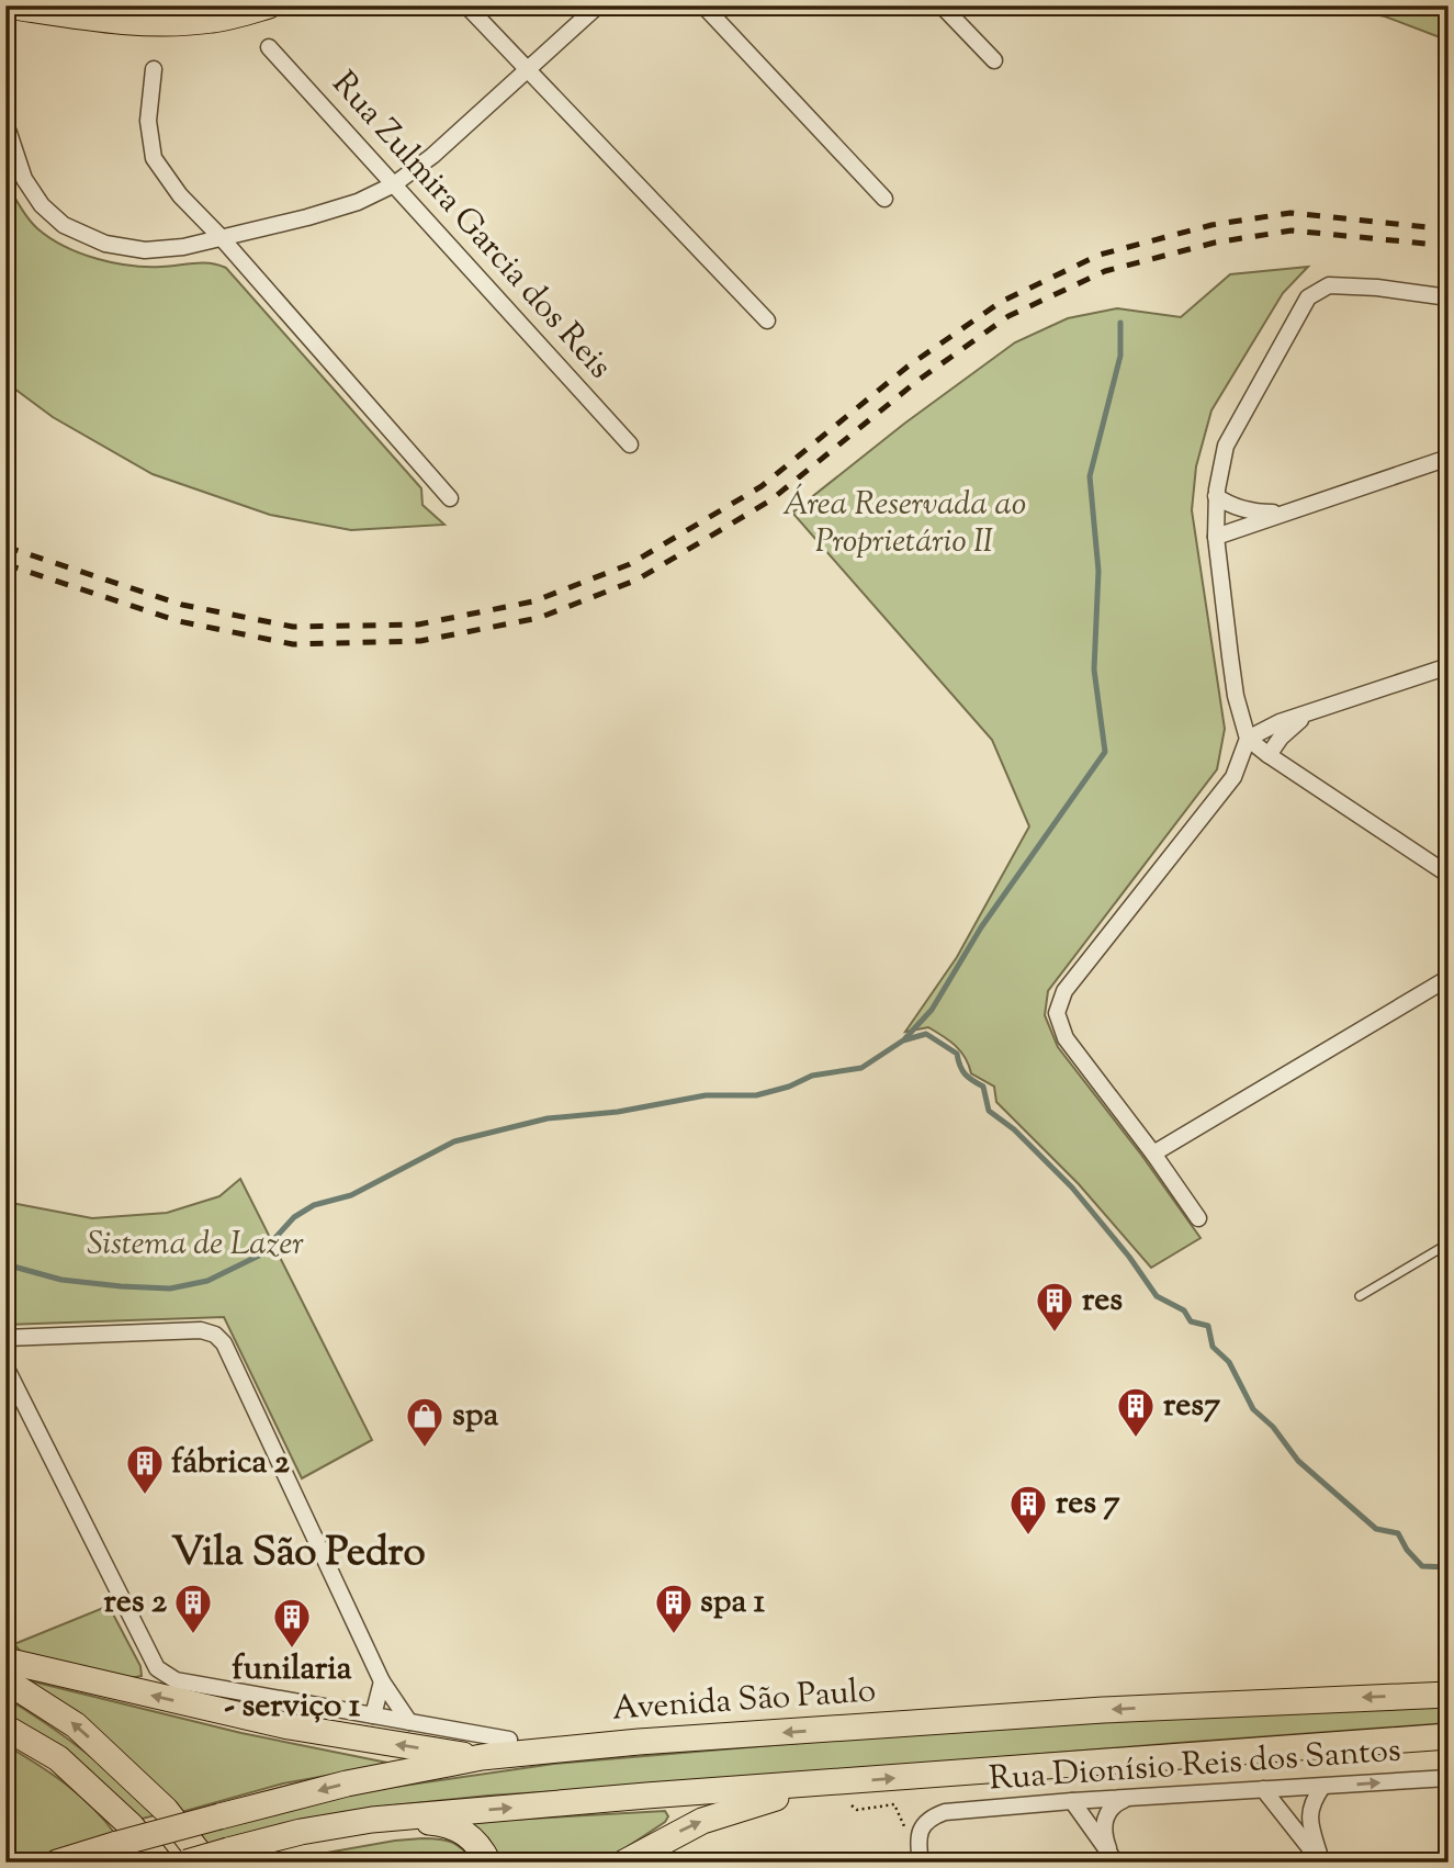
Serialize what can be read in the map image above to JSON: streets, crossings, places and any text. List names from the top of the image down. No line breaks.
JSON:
{"streets":{"main road":["Avenida São Paulo"],"street":["Rua Zulmira Garcia dos Reis","Rua Dionísio Reis dos Santos"]},"districts":["Vila São Pedro"],"parks":["Área Reservada ao Proprietário II","Sistema de Lazer"],"places":{"building":["res","res7","fábrica 2","res 7","res 2","spa 1","funilaria - serviço 1"],"shop":["spa"]}}
